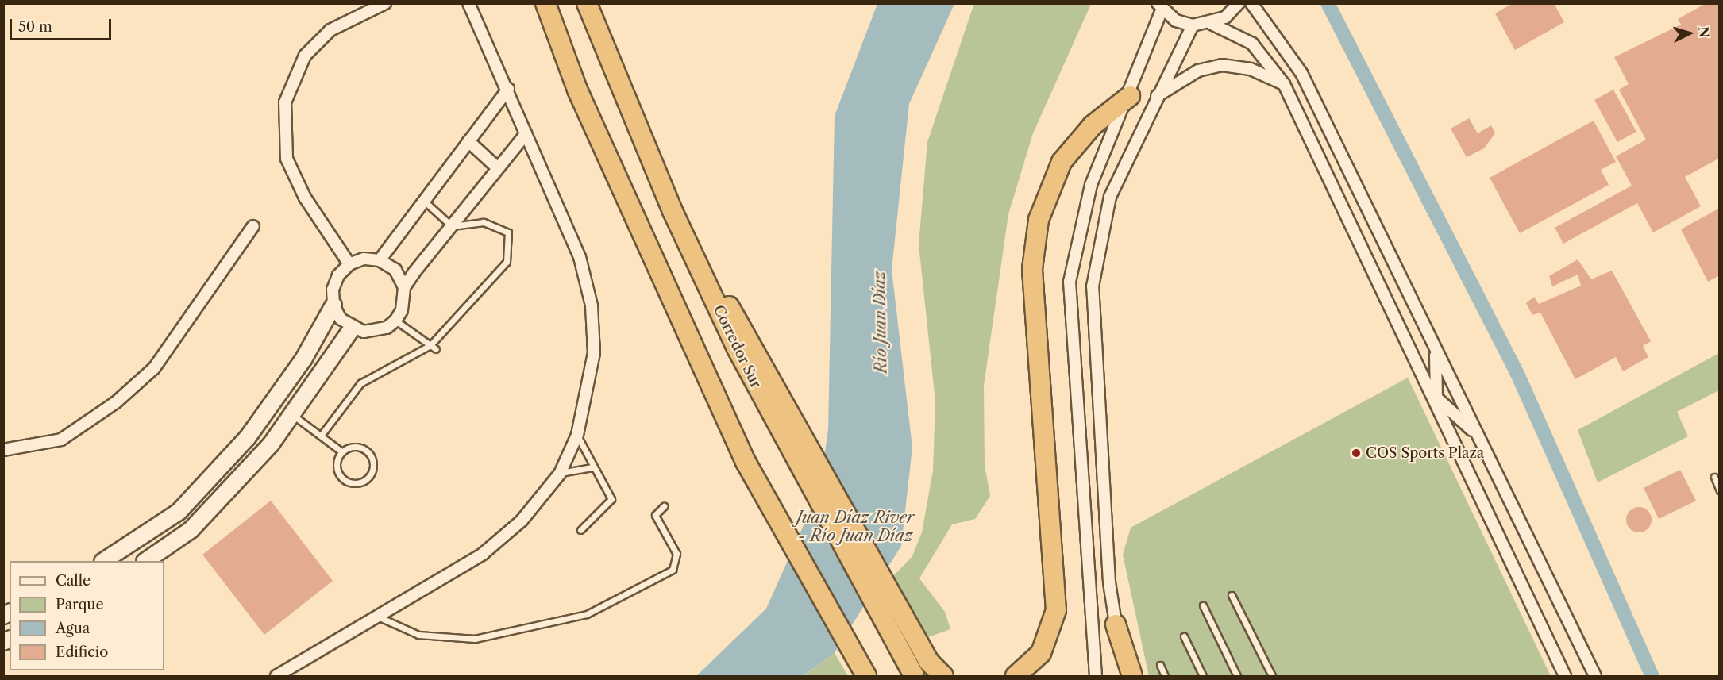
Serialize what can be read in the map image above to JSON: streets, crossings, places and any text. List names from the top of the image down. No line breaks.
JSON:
{"streets":{"highway":["Corredor Sur"]},"water":["Río Juan Díaz","Juan Díaz River - Río Juan Díaz"],"places":["COS Sports Plaza"],"legend":["Calle","Parque","Agua","Edificio"],"scale_bar":"50 m","north":"right"}
